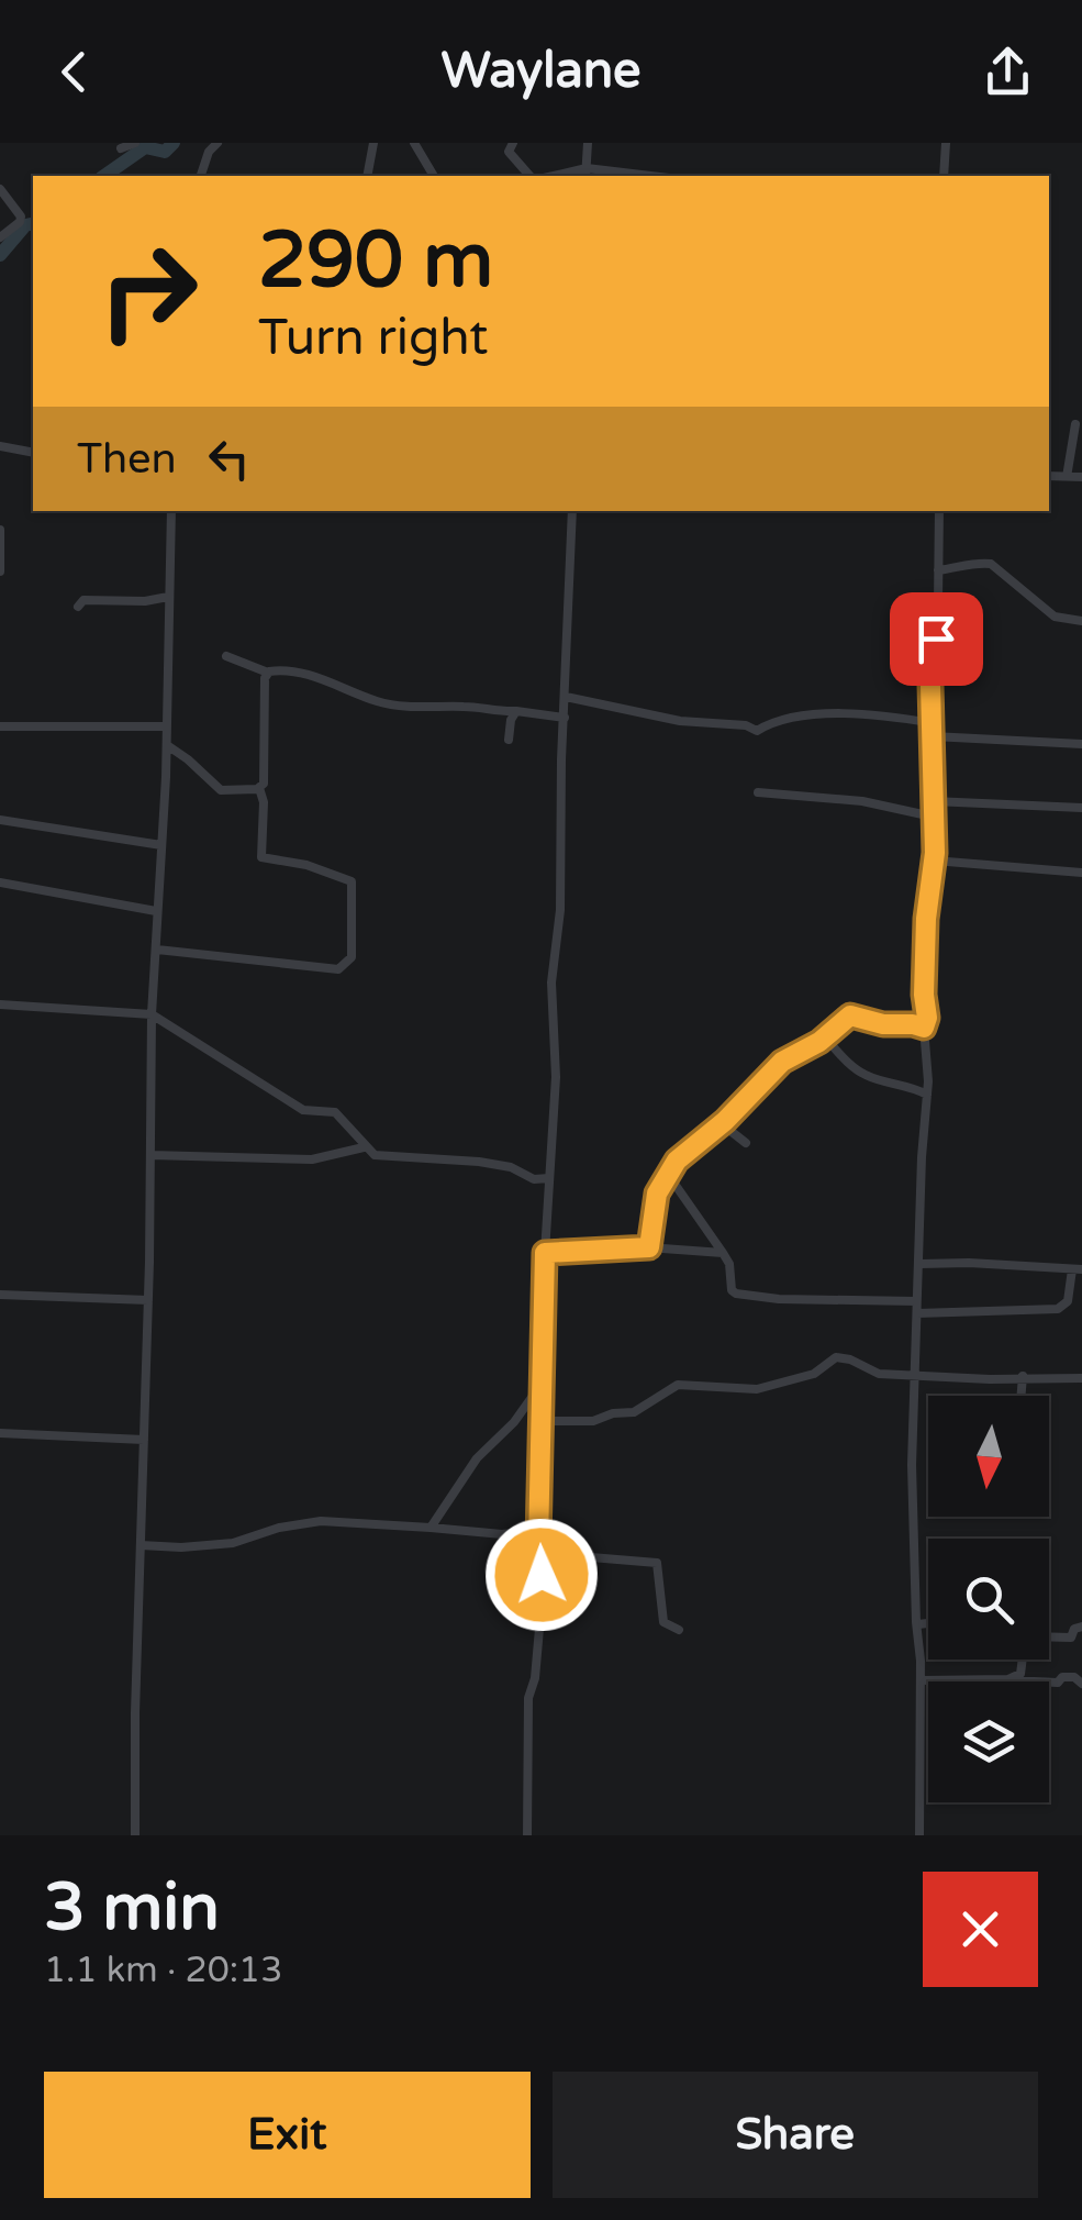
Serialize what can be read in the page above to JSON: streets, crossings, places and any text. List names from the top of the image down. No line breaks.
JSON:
{"north":"bottom","page":{"header":"Waylane","turn":["290 m","Turn right"],"then":"Then","heading":["3 min","1.1 km · 20:13"],"buttons":["Exit","Share"]}}
